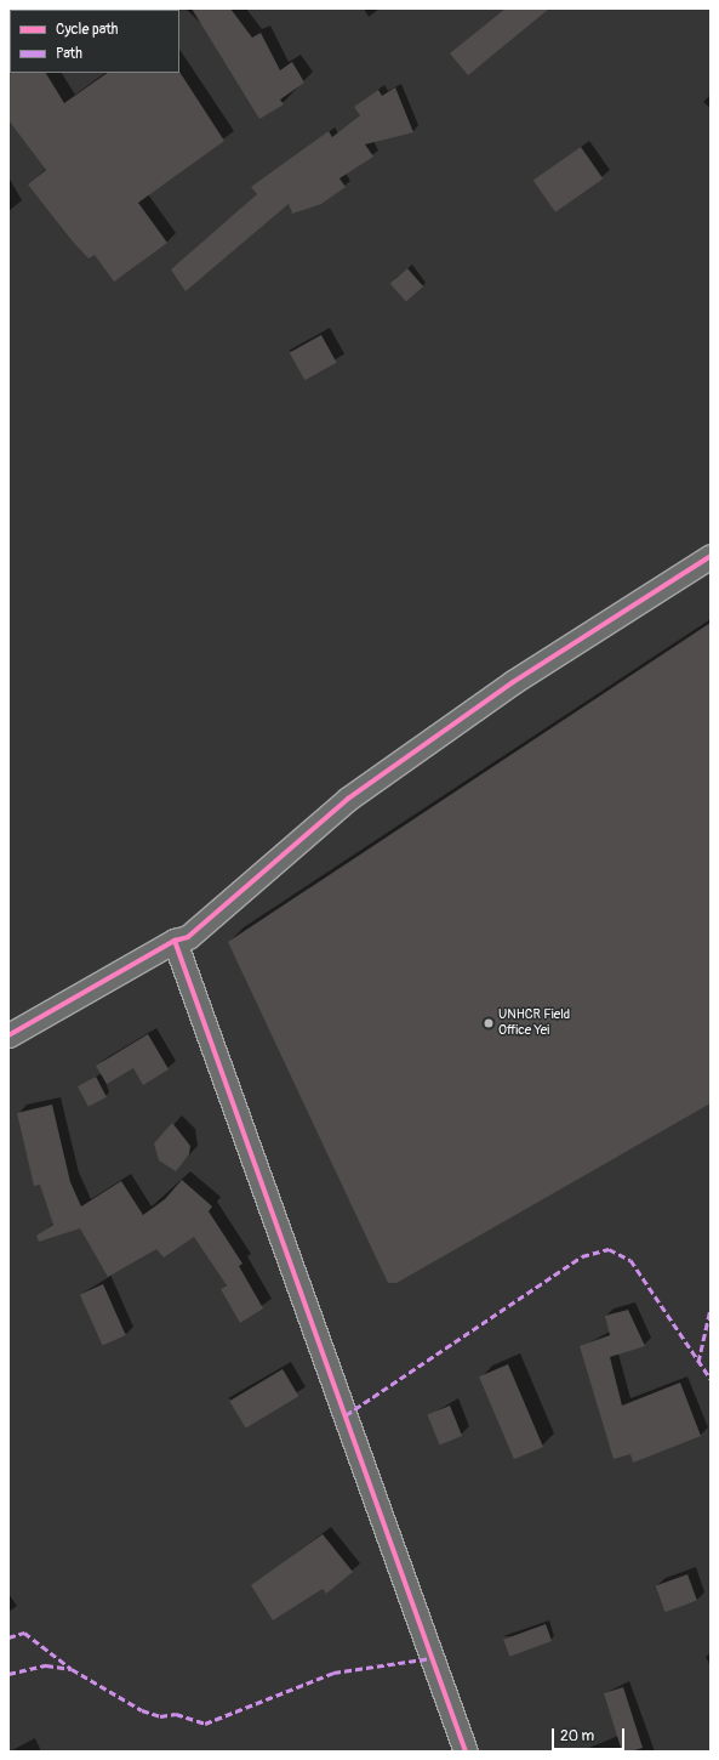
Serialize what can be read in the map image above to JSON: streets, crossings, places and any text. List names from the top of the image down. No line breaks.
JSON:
{"places":["UNHCR Field Office Yei"],"legend":["Cycle path","Path"],"scale_bar":"20 m"}
